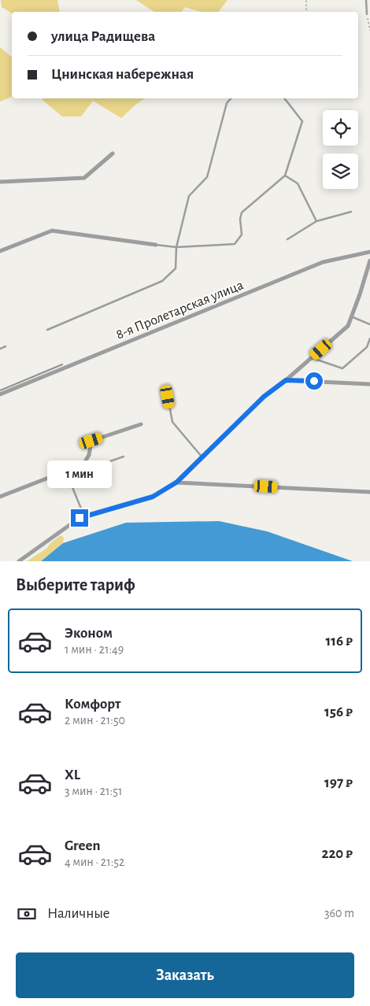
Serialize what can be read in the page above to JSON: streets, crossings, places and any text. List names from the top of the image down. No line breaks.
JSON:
{"streets":{"street":["8-я Пролетарская улица"]},"page":{"banner":["улица Радищева","Цнинская набережная"],"bubble":"1 мин","heading":"Выберите тариф","list":[{"name":"Эконом","note":"1 мин · 21:49","value":"116 ₽"},{"name":"Комфорт","note":"2 мин · 21:50","value":"156 ₽"},{"name":"XL","note":"3 мин · 21:51","value":"197 ₽"},{"name":"Green","note":"4 мин · 21:52","value":"220 ₽"}],"pay":["Наличные","360 m"],"buttons":"Заказать"}}
